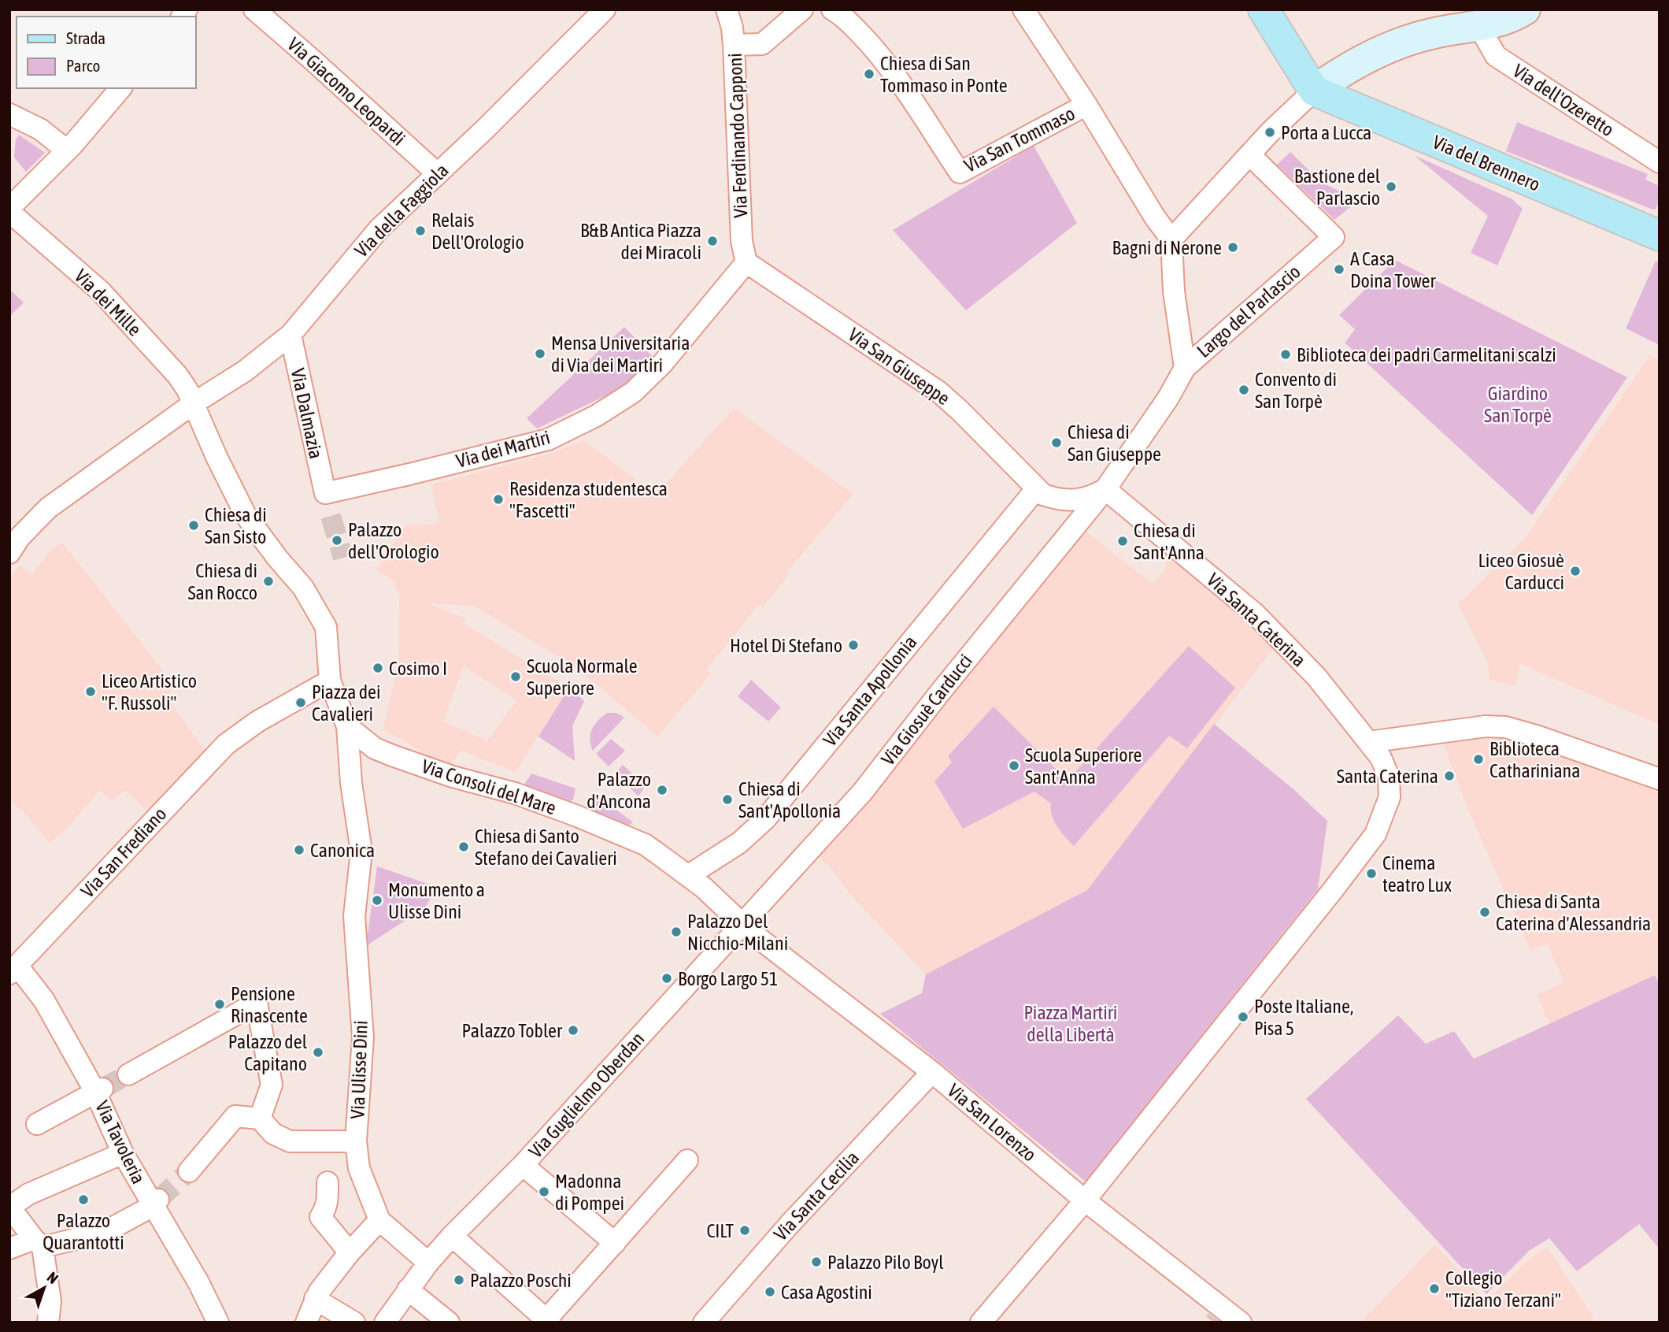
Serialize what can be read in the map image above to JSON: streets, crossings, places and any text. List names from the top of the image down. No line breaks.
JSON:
{"streets":{"main road":["Via del Brennero"],"street":["Via Giacomo Leopardi","Via dell'Ozeretto","Via Ferdinando Capponi","Via San Tommaso","Via della Faggiola","Via dei Mille","Largo del Parlascio","Via San Giuseppe","Via Dalmazia","Via dei Martiri","Via Santa Caterina","Via Santa Apollonia","Via Giosuè Carducci","Via Consoli del Mare","Via San Frediano","Via Ulisse Dini","Via Guglielmo Oberdan","Via San Lorenzo","Via Tavoleria","Via Santa Cecilia"]},"crossings":[["Via Giacomo Leopardi","Via della Faggiola"],["Via Ferdinando Capponi","Via San Giuseppe"],["Via Ferdinando Capponi","Via dei Martiri"],["Via della Faggiola","Via dei Mille"],["Via della Faggiola","Via Dalmazia"],["Via dei Mille","Via San Frediano"],["Largo del Parlascio","Via Giosuè Carducci"],["Via San Giuseppe","Via dei Martiri"],["Via San Giuseppe","Via Santa Apollonia"],["Via Dalmazia","Via dei Martiri"],["Via Santa Caterina","Via Giosuè Carducci"],["Via Santa Caterina","Via San Lorenzo"],["Via Santa Apollonia","Via Consoli del Mare"],["Via Giosuè Carducci","Via Consoli del Mare"],["Via Giosuè Carducci","Via Guglielmo Oberdan"],["Via Giosuè Carducci","Via San Lorenzo"],["Via Consoli del Mare","Via Ulisse Dini"],["Via Consoli del Mare","Via Guglielmo Oberdan"],["Via Consoli del Mare","Via San Lorenzo"],["Via San Frediano","Via Tavoleria"],["Via Ulisse Dini","Via Guglielmo Oberdan"],["Via Guglielmo Oberdan","Via San Lorenzo"],["Via San Lorenzo","Via Santa Cecilia"]],"parks":["Giardino San Torpè","Piazza Martiri della Libertà"],"places":["Chiesa di San Tommaso in Ponte","Porta a Lucca","Bastione del Parlascio","Relais Dell'Orologio","B&B Antica Piazza dei Miracoli","Bagni di Nerone","A Casa Doina Tower","Mensa Universitaria di Via dei Martiri","Biblioteca dei padri Carmelitani scalzi","Convento di San Torpè","Chiesa di San Giuseppe","Residenza studentesca \"Fascetti\"","Chiesa di San Sisto","Palazzo dell'Orologio","Chiesa di Sant'Anna","Liceo Giosuè Carducci","Chiesa di San Rocco","Hotel Di Stefano","Cosimo I","Scuola Normale Superiore","Liceo Artistico \"F. Russoli\"","Piazza dei Cavalieri","Biblioteca Cathariniana","Scuola Superiore Sant'Anna","Santa Caterina","Palazzo d'Ancona","Chiesa di Sant'Apollonia","Chiesa di Santo Stefano dei Cavalieri","Canonica","Cinema teatro Lux","Monumento a Ulisse Dini","Chiesa di Santa Caterina d'Alessandria","Palazzo Del Nicchio-Milani","Borgo Largo 51","Pensione Rinascente","Poste Italiane, Pisa 5","Palazzo Tobler","Palazzo del Capitano","Madonna di Pompei","Palazzo Quarantotti","CILT","Palazzo Pilo Boyl","Palazzo Poschi","Collegio \"Tiziano Terzani\"","Casa Agostini"],"legend":["Strada","Parco"],"north":"top right"}
